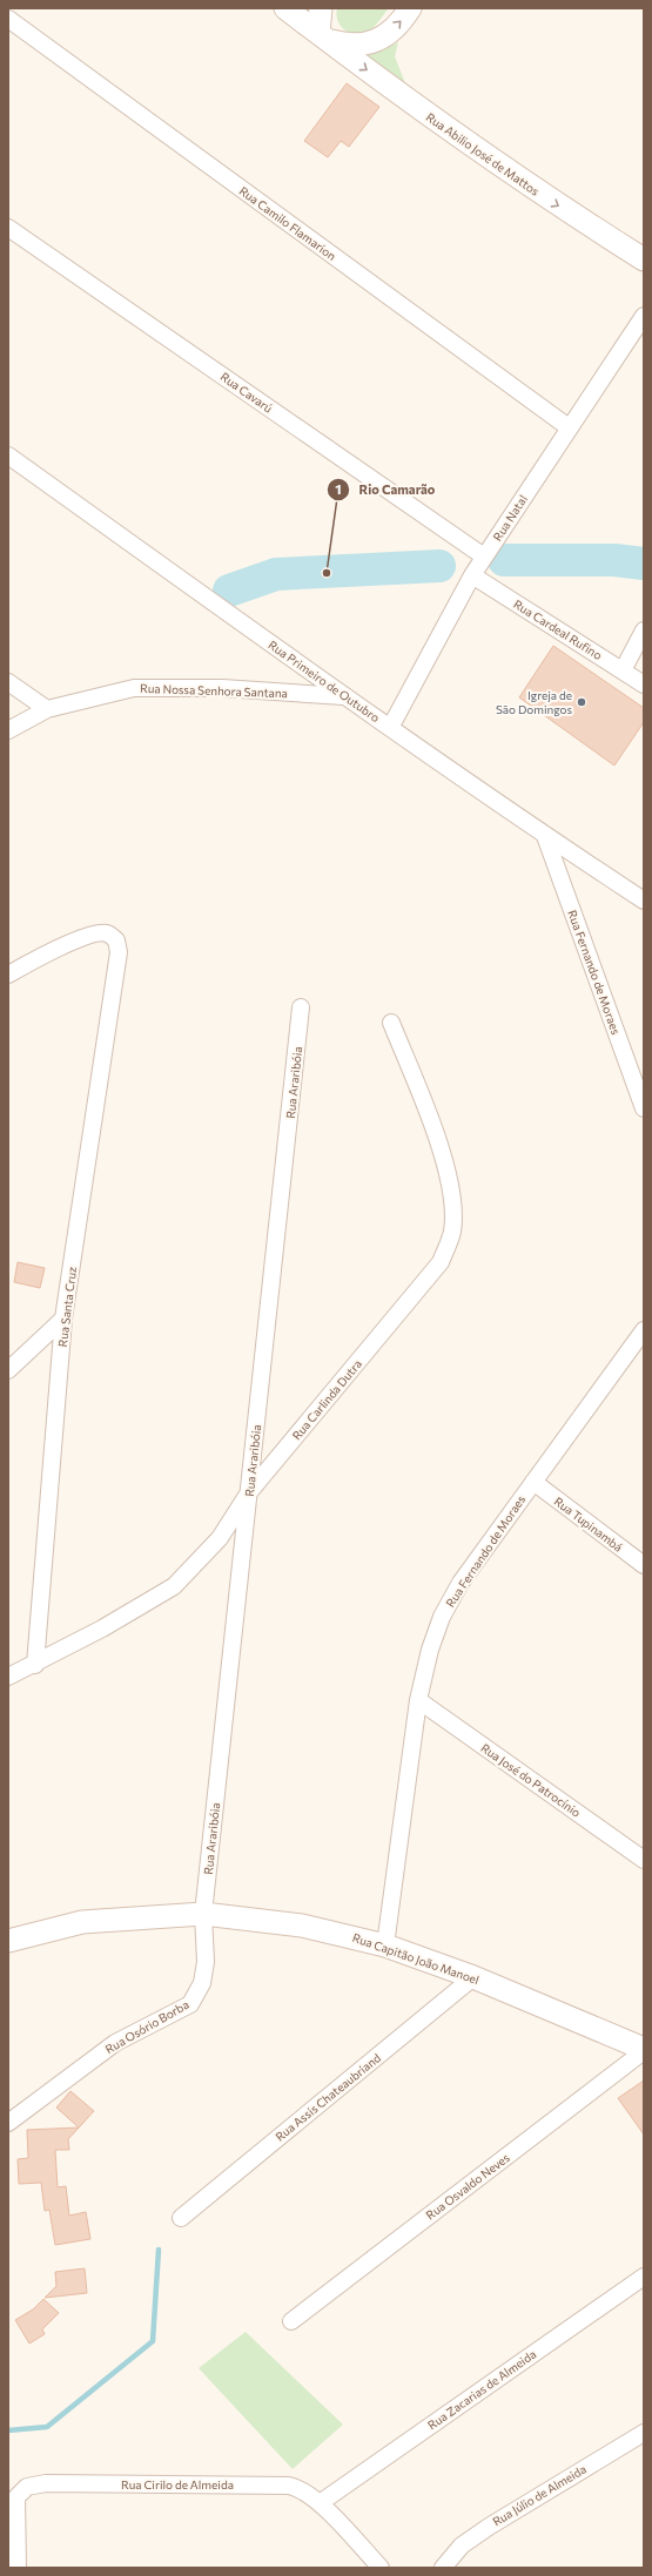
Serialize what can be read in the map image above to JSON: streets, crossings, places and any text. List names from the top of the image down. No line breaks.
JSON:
{"streets":{"main road":["Rua Abilio José de Mattos","Rua Capitão João Manoel"],"street":["Rua Camilo Flamarion","Rua Cavarú","Rua Natal","Rua Cardeal Rufino","Rua Primeiro de Outubro","Rua Nossa Senhora Santana","Rua Fernando de Moraes","Rua Araribóia","Rua Santa Cruz","Rua Carlinda Dutra","Rua Tupinambá","Rua José do Patrocínio","Rua Osório Borba","Rua Assis Chateaubriand","Rua Osvaldo Neves","Rua Zacarias de Almeida","Rua Cirilo de Almeida","Rua Júlio de Almeida"]},"crossings":[["Rua Camilo Flamarion","Rua Natal"],["Rua Cavarú","Rua Natal"],["Rua Natal","Rua Cardeal Rufino"],["Rua Natal","Rua Primeiro de Outubro"],["Rua Primeiro de Outubro","Rua Nossa Senhora Santana"],["Rua Primeiro de Outubro","Rua Fernando de Moraes"],["Rua Fernando de Moraes","Rua Tupinambá"],["Rua Fernando de Moraes","Rua José do Patrocínio"],["Rua Fernando de Moraes","Rua Capitão João Manoel"],["Rua Araribóia","Rua Carlinda Dutra"],["Rua Araribóia","Rua Capitão João Manoel"],["Rua Araribóia","Rua Osório Borba"],["Rua Santa Cruz","Rua Carlinda Dutra"],["Rua Capitão João Manoel","Rua Osório Borba"],["Rua Capitão João Manoel","Rua Assis Chateaubriand"],["Rua Capitão João Manoel","Rua Osvaldo Neves"],["Rua Zacarias de Almeida","Rua Cirilo de Almeida"]],"one_way":["Rua Abilio José de Mattos"],"places":["Rio Camarão","Igreja de São Domingos"]}
